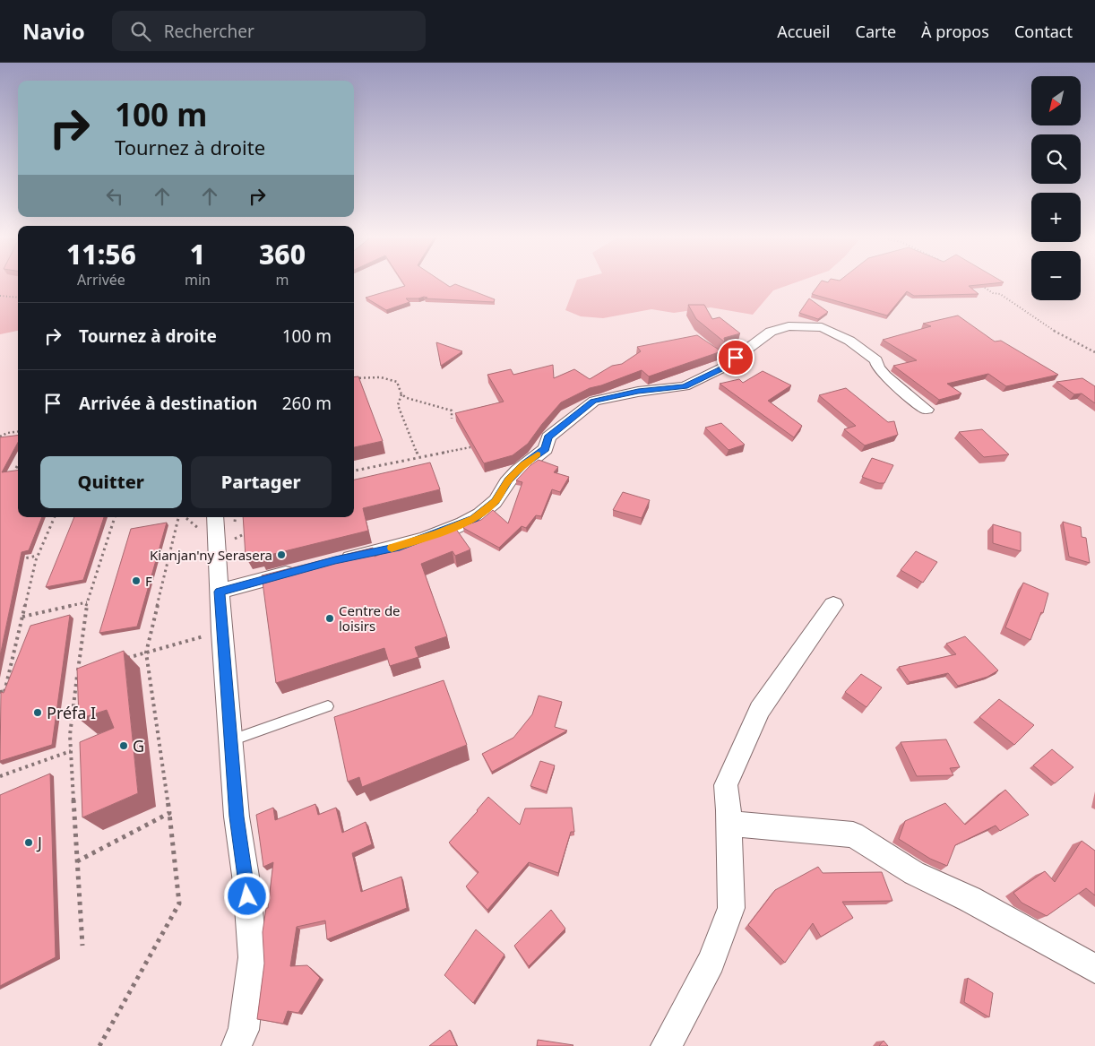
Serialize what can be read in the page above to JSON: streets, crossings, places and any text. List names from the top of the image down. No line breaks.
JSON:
{"places":["Kianjan'ny Serasera","F","Centre de loisirs","Préfa I","G","J"],"north":"bottom left","page":{"header":"Navio","search":"Rechercher","nav":["Accueil","Carte","À propos","Contact"],"map_buttons":["+","−"],"turn":["100 m","Tournez à droite"],"eta":["11:56","Arrivée","1","min","360","m"],"list":[{"name":"Tournez à droite","value":"100 m"},{"name":"Arrivée à destination","value":"260 m"}],"buttons":["Quitter","Partager"]}}
